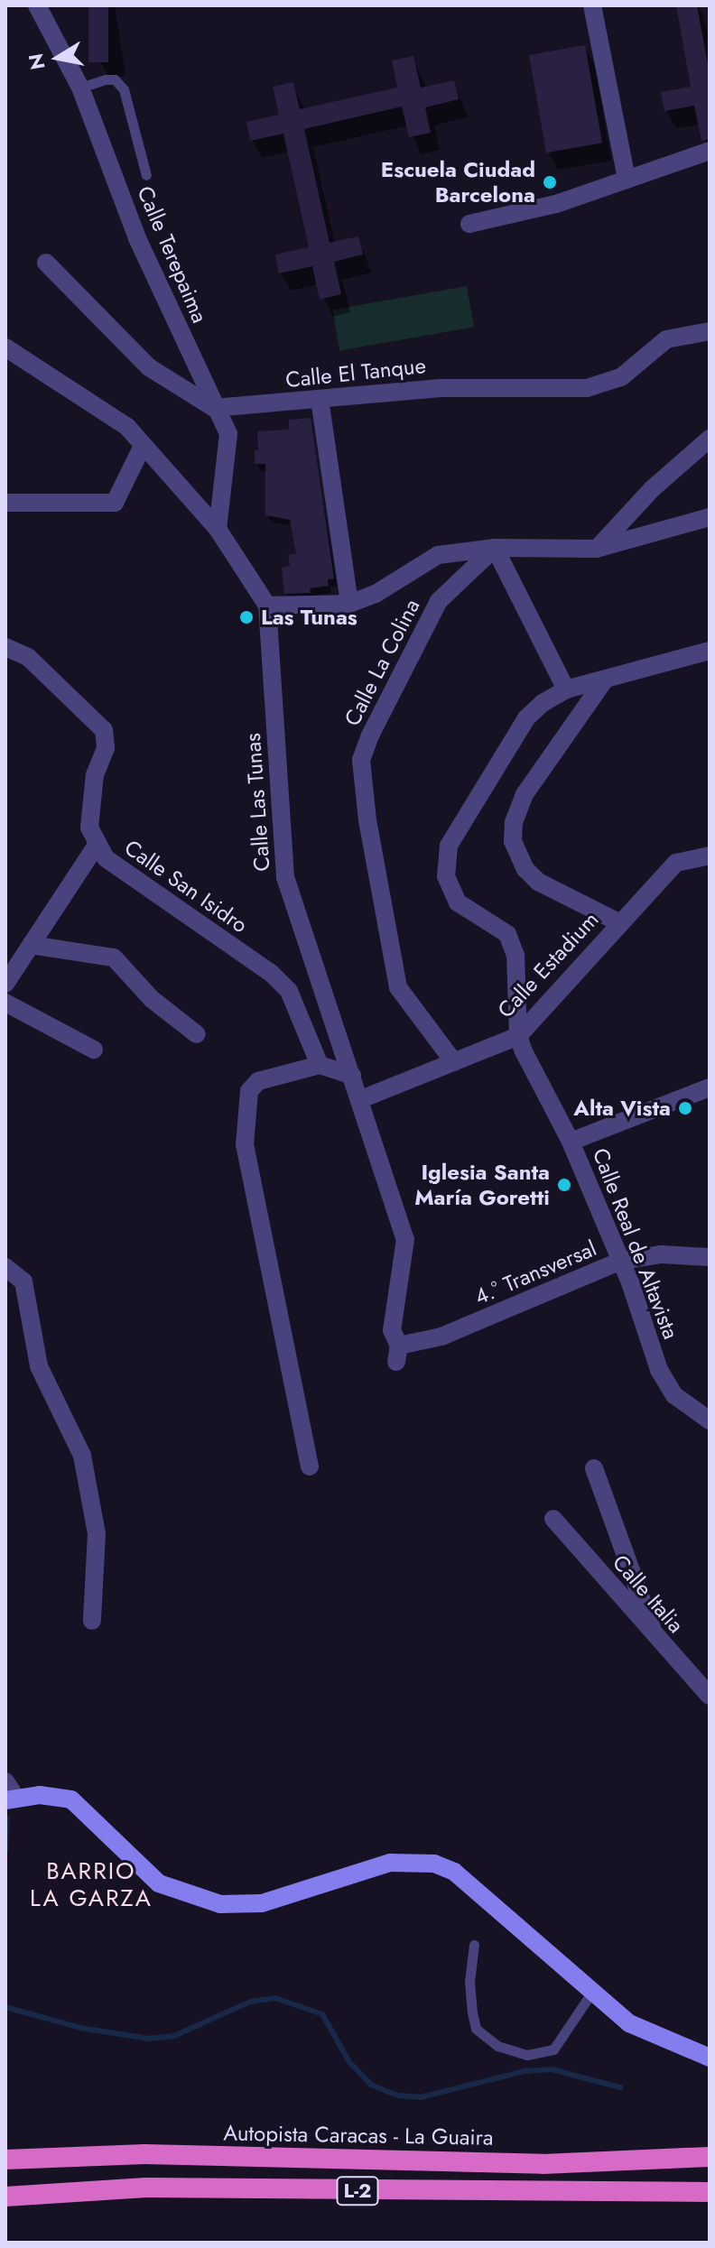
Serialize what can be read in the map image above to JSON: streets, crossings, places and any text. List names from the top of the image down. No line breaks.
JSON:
{"streets":{"highway":["Autopista Caracas - La Guaira","L-2"],"street":["Calle Terepaima","Calle El Tanque","Calle La Colina","Calle Las Tunas","Calle San Isidro","Calle Estadium","Calle Real de Altavista","4.° Transversal","Calle Italia"]},"crossings":[["Calle Terepaima","Calle El Tanque"],["Calle Terepaima","Calle Las Tunas"],["Calle La Colina","Calle Estadium"],["Calle Las Tunas","Calle Estadium"],["Calle Las Tunas","4.° Transversal"],["Calle Estadium","Calle Real de Altavista"],["Calle Real de Altavista","4.° Transversal"]],"districts":["BARRIO LA GARZA"],"places":["Escuela Ciudad Barcelona","Las Tunas","Alta Vista","Iglesia Santa María Goretti"],"north":"left"}
